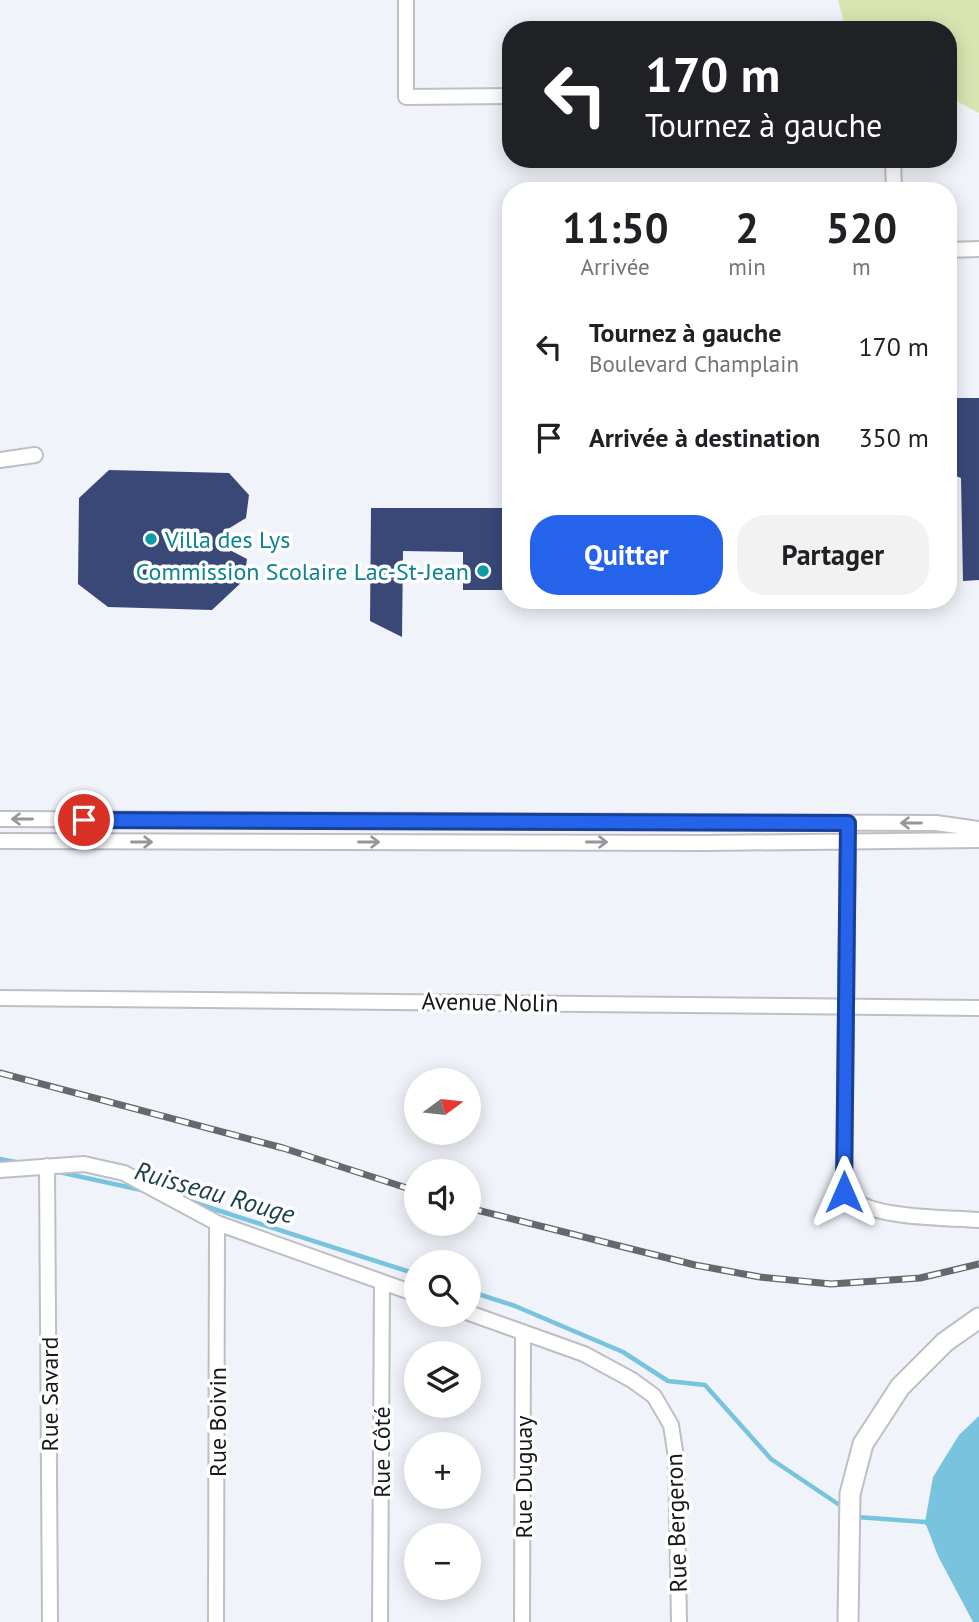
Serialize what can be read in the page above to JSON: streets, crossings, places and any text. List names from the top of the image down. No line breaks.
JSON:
{"streets":{"street":["Avenue Nolin","Rue Savard","Rue Boivin","Rue Côté","Rue Duguay","Rue Bergeron"]},"crossings":[["Rue Duguay","Rue Bergeron"]],"water":["Ruisseau Rouge"],"places":["Villa des Lys","Commission Scolaire Lac-St-Jean"],"north":"right","page":{"turn":["170 m","Tournez à gauche"],"eta":["11:50","Arrivée","2","min","520","m"],"list":[{"name":"Tournez à gauche","note":"Boulevard Champlain","value":"170 m"},{"name":"Arrivée à destination","value":"350 m"}],"buttons":["Quitter","Partager"],"map_buttons":["+","−"]}}
